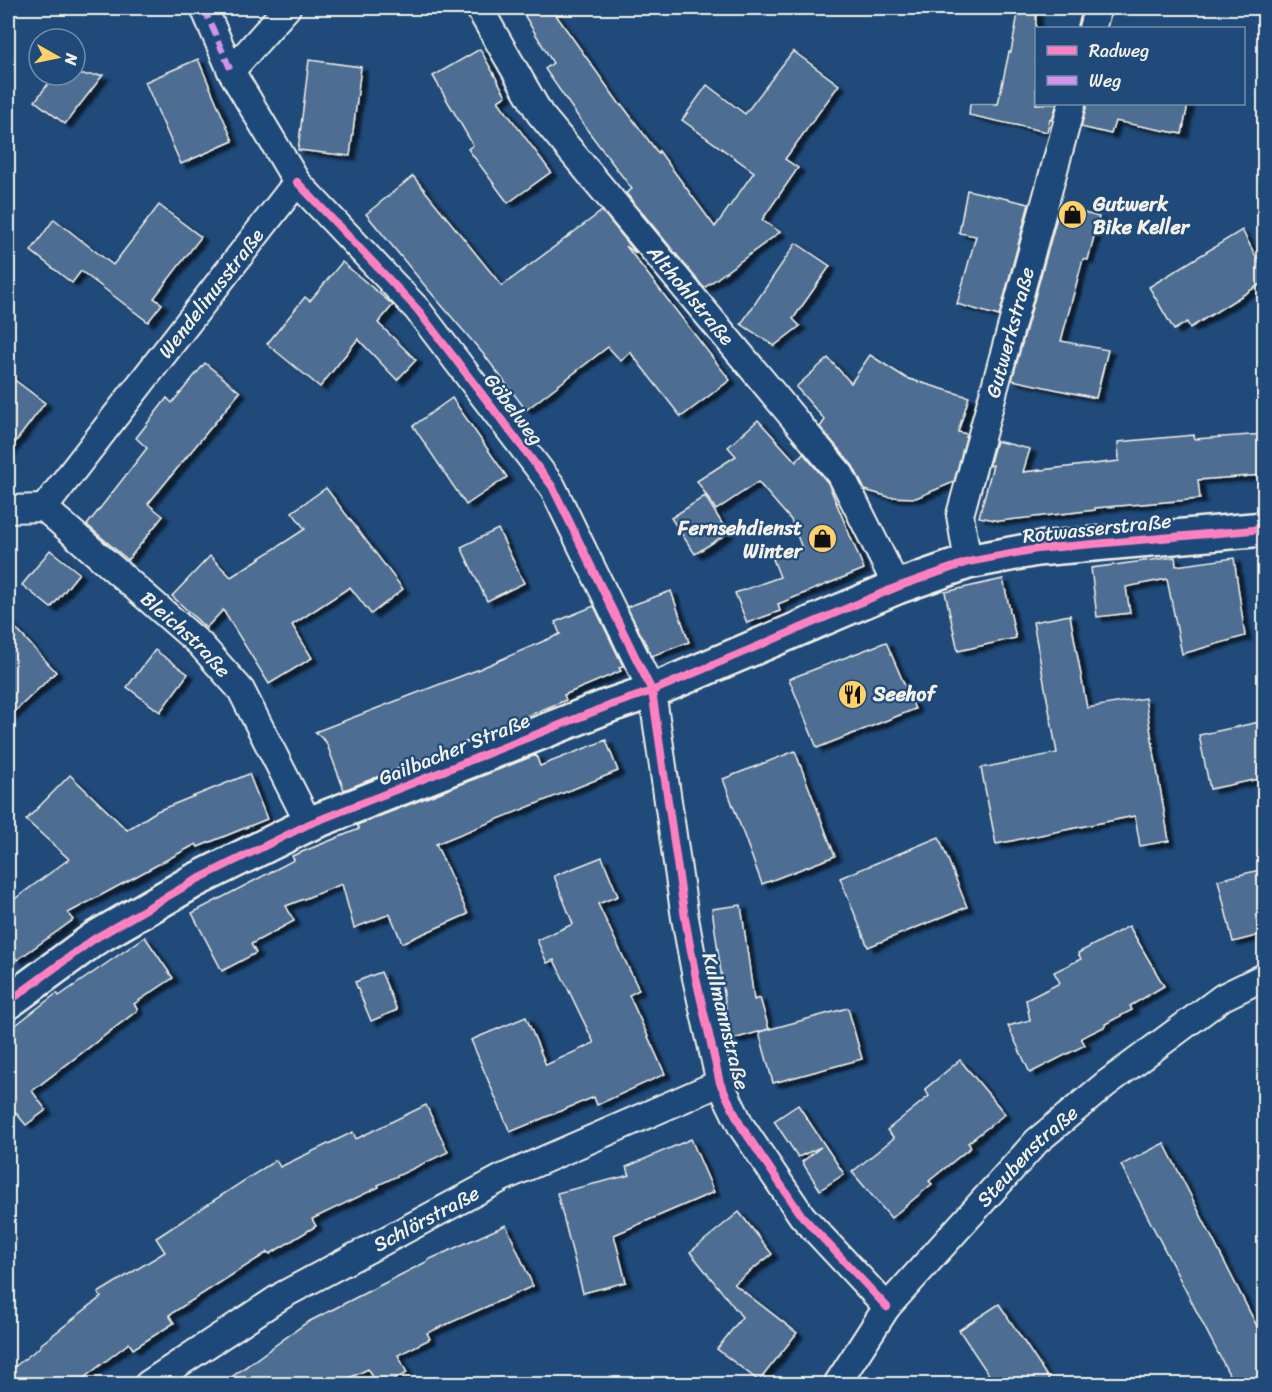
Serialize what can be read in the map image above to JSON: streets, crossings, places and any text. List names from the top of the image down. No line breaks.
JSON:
{"streets":{"street":["Wendelinusstraße","Althohlstraße","Gutwerkstraße","Göbelweg","Rotwasserstraße","Bleichstraße","Gailbacher Straße","Kullmannstraße","Steubenstraße","Schlörstraße"]},"crossings":[["Wendelinusstraße","Göbelweg"],["Wendelinusstraße","Bleichstraße"],["Althohlstraße","Gailbacher Straße"],["Gutwerkstraße","Rotwasserstraße"],["Göbelweg","Gailbacher Straße"],["Göbelweg","Kullmannstraße"],["Rotwasserstraße","Gailbacher Straße"],["Bleichstraße","Gailbacher Straße"],["Gailbacher Straße","Kullmannstraße"],["Kullmannstraße","Steubenstraße"],["Kullmannstraße","Schlörstraße"]],"places":{"shop":["Gutwerk Bike Keller","Fernsehdienst Winter"],"restaurant":["Seehof"]},"legend":["Radweg","Weg"],"north":"right"}
